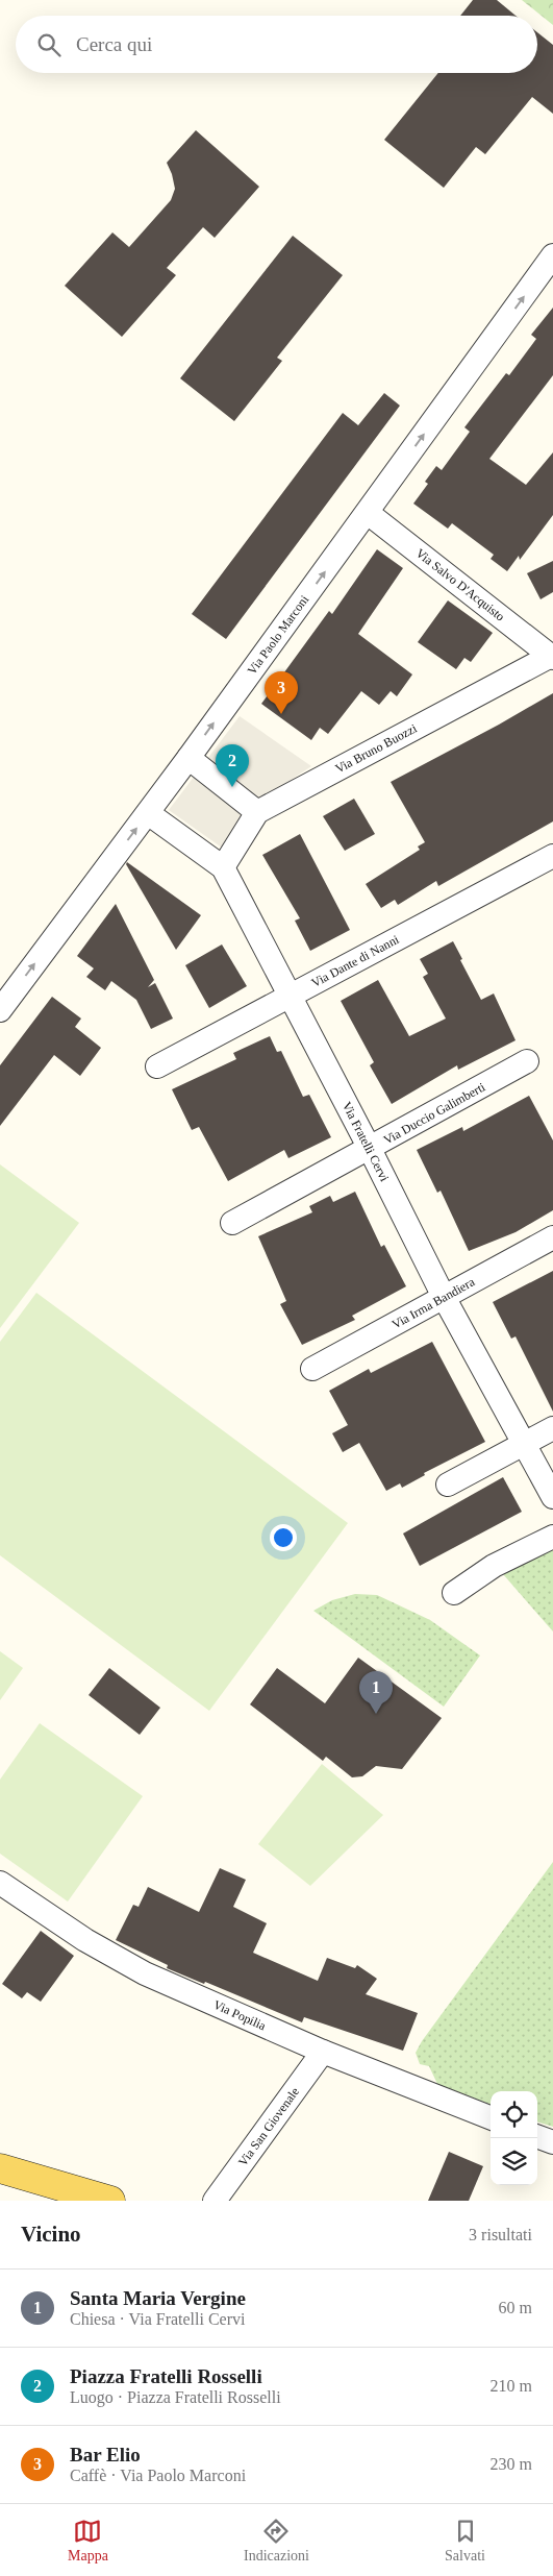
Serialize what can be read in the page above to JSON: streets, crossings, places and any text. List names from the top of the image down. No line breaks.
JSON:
{"streets":{"street":["Via Salvo D'Acquisto","Via Paolo Marconi","Via Bruno Buozzi","Via Dante di Nanni","Via Duccio Galimberti","Via Fratelli Cervi","Via Irma Bandiera","Via Popilia","Via San Giovenale"]},"crossings":[["Via Salvo D'Acquisto","Via Paolo Marconi"],["Via Salvo D'Acquisto","Via Bruno Buozzi"],["Via Paolo Marconi","Via Fratelli Cervi"],["Via Dante di Nanni","Via Fratelli Cervi"],["Via Duccio Galimberti","Via Fratelli Cervi"],["Via Fratelli Cervi","Via Irma Bandiera"],["Via Popilia","Via San Giovenale"]],"one_way":["Via Paolo Marconi"],"page":{"search":"Cerca qui","pins":["3","2","1"],"heading":["Vicino","3 risultati"],"list":[{"mark":"1","name":"Santa Maria Vergine","note":"Chiesa · Via Fratelli Cervi","value":"60 m"},{"mark":"2","name":"Piazza Fratelli Rosselli","note":"Luogo · Piazza Fratelli Rosselli","value":"210 m"},{"mark":"3","name":"Bar Elio","note":"Caffè · Via Paolo Marconi","value":"230 m"}],"nav":["Mappa","Indicazioni","Salvati"]}}
